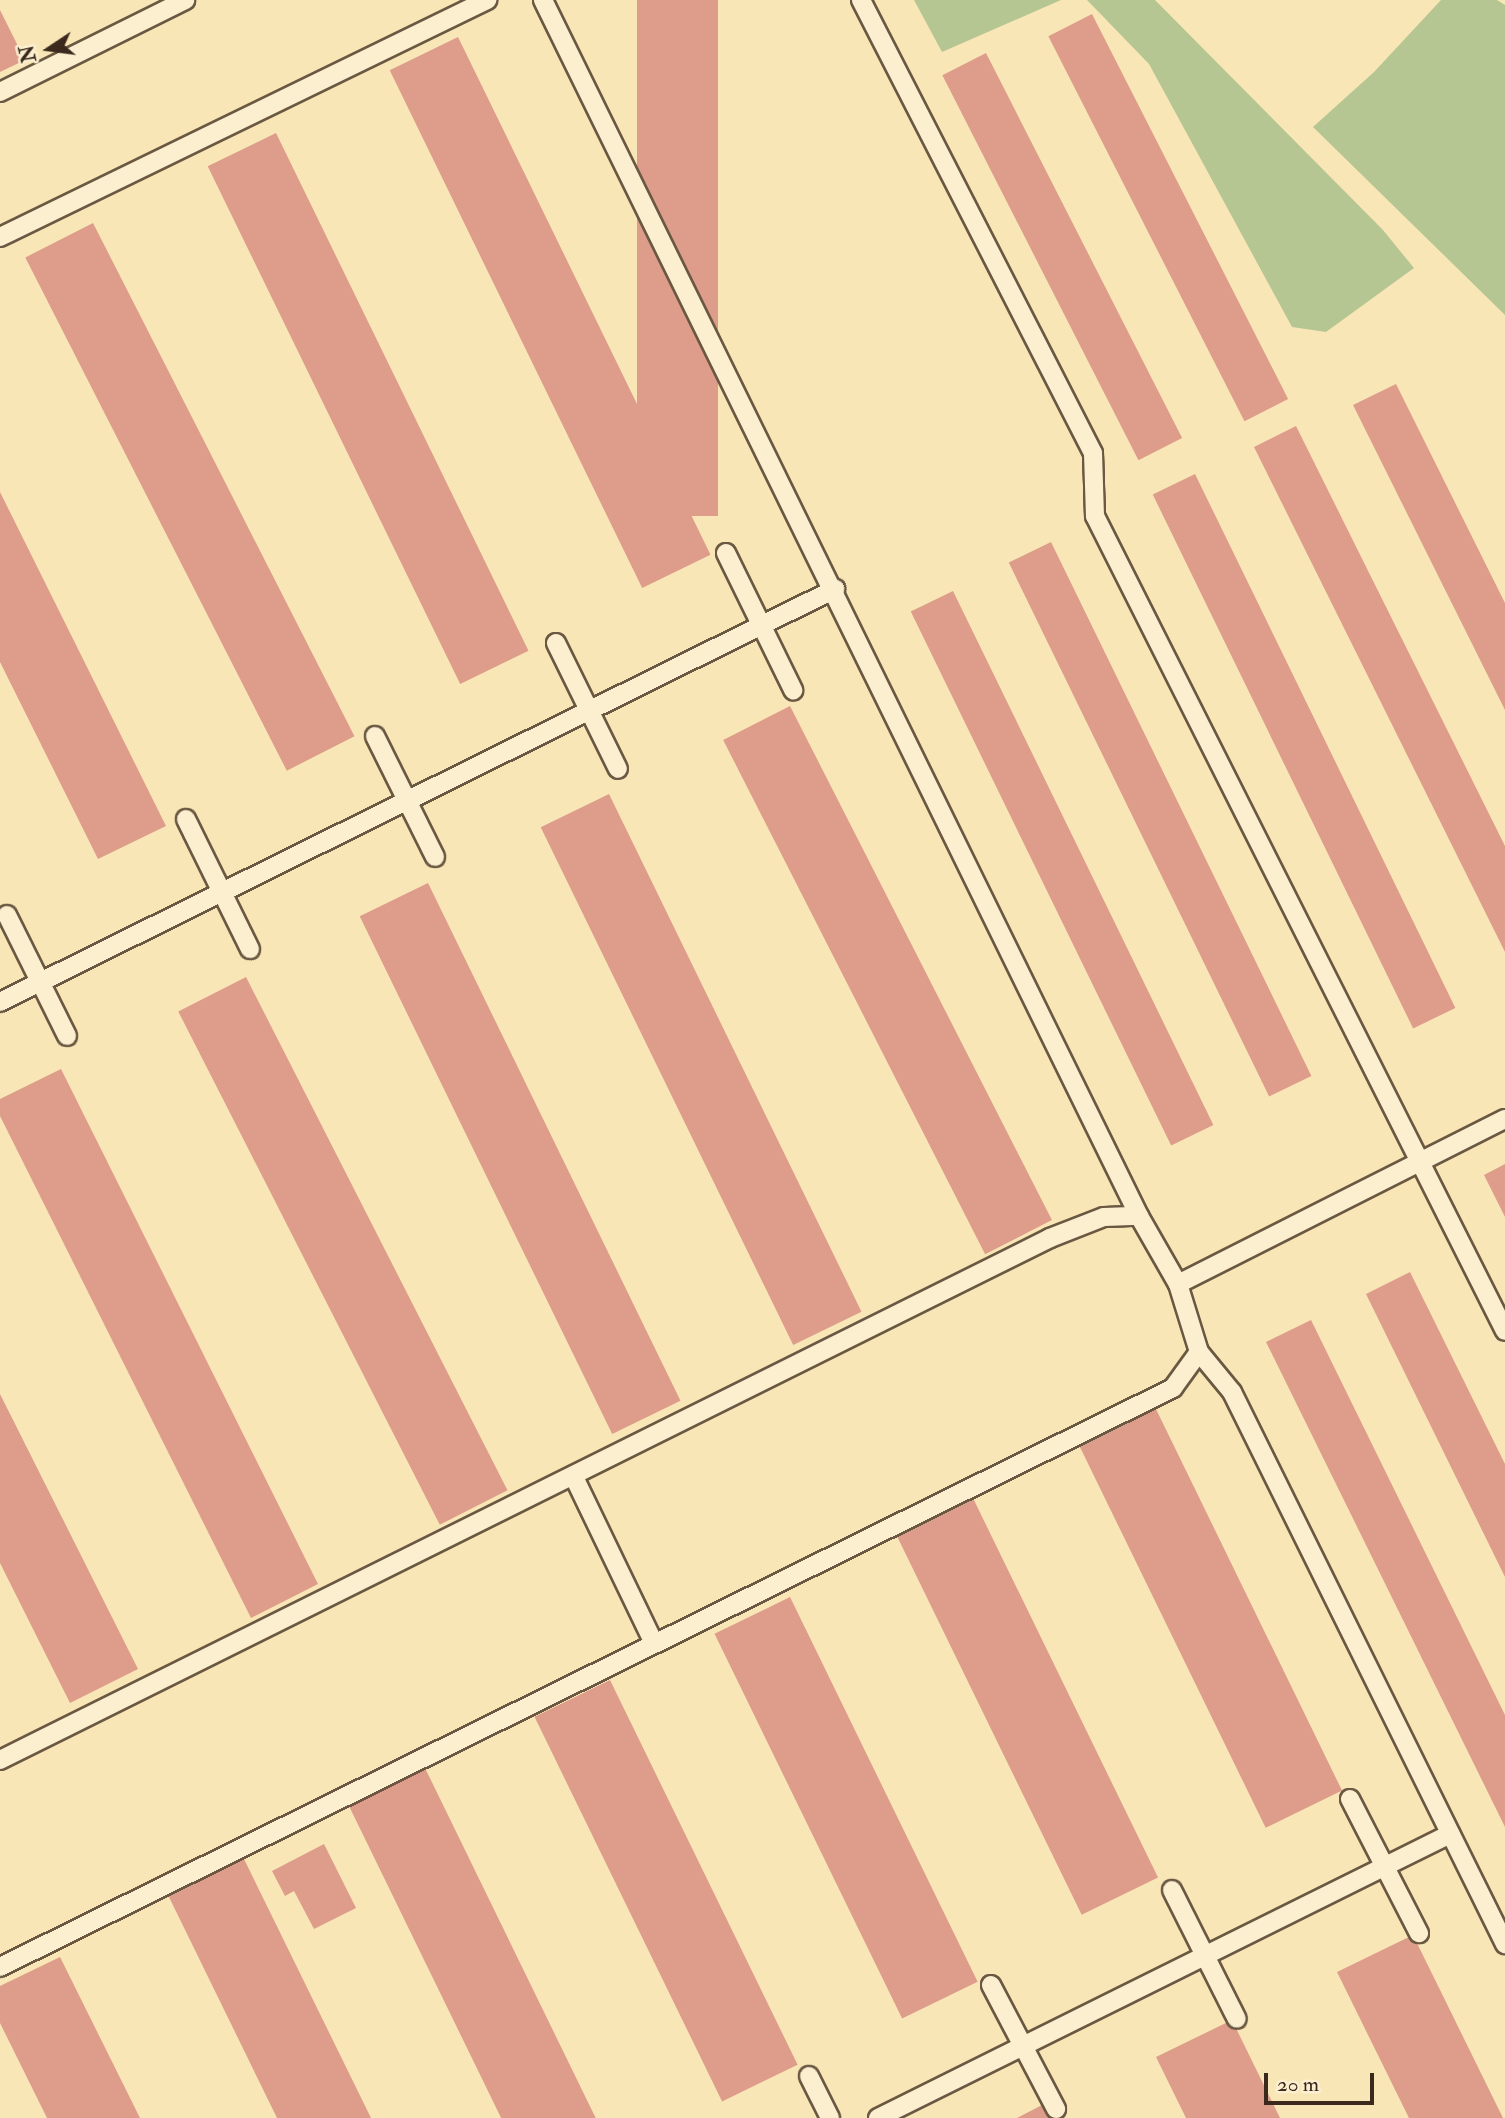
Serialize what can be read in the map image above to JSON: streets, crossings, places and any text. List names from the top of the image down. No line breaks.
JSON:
{"scale_bar":"20 m","north":"left"}
